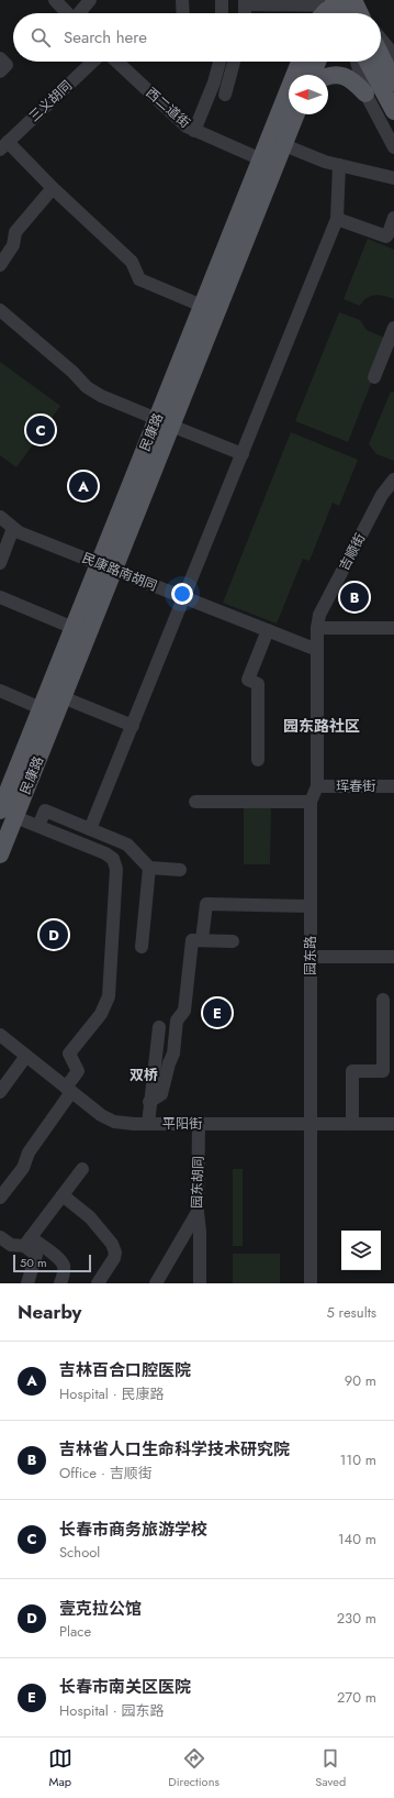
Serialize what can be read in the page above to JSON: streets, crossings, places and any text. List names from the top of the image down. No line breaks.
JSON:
{"streets":{"main road":["民康路"],"street":["三义胡同","西二道街","吉顺街","民康路南胡同","珲春街","园东路","平阳街","园东胡同"]},"crossings":[["西二道街","民康路"],["民康路","民康路南胡同"],["吉顺街","园东路"],["民康路南胡同","园东路"],["珲春街","园东路"],["园东路","平阳街"],["平阳街","园东胡同"]],"districts":["园东路社区","双桥"],"scale_bar":"50 m","north":"left","page":{"search":"Search here","pins":["C","A","B","D","E"],"scale":"50 m","heading":["Nearby","5 results"],"list":[{"mark":"A","name":"吉林百合口腔医院","note":"Hospital · 民康路","value":"90 m"},{"mark":"B","name":"吉林省人口生命科学技术研究院","note":"Office · 吉顺街","value":"110 m"},{"mark":"C","name":"长春市商务旅游学校","note":"School","value":"140 m"},{"mark":"D","name":"壹克拉公馆","note":"Place","value":"230 m"},{"mark":"E","name":"长春市南关区医院","note":"Hospital · 园东路","value":"270 m"}],"nav":["Map","Directions","Saved"]}}
